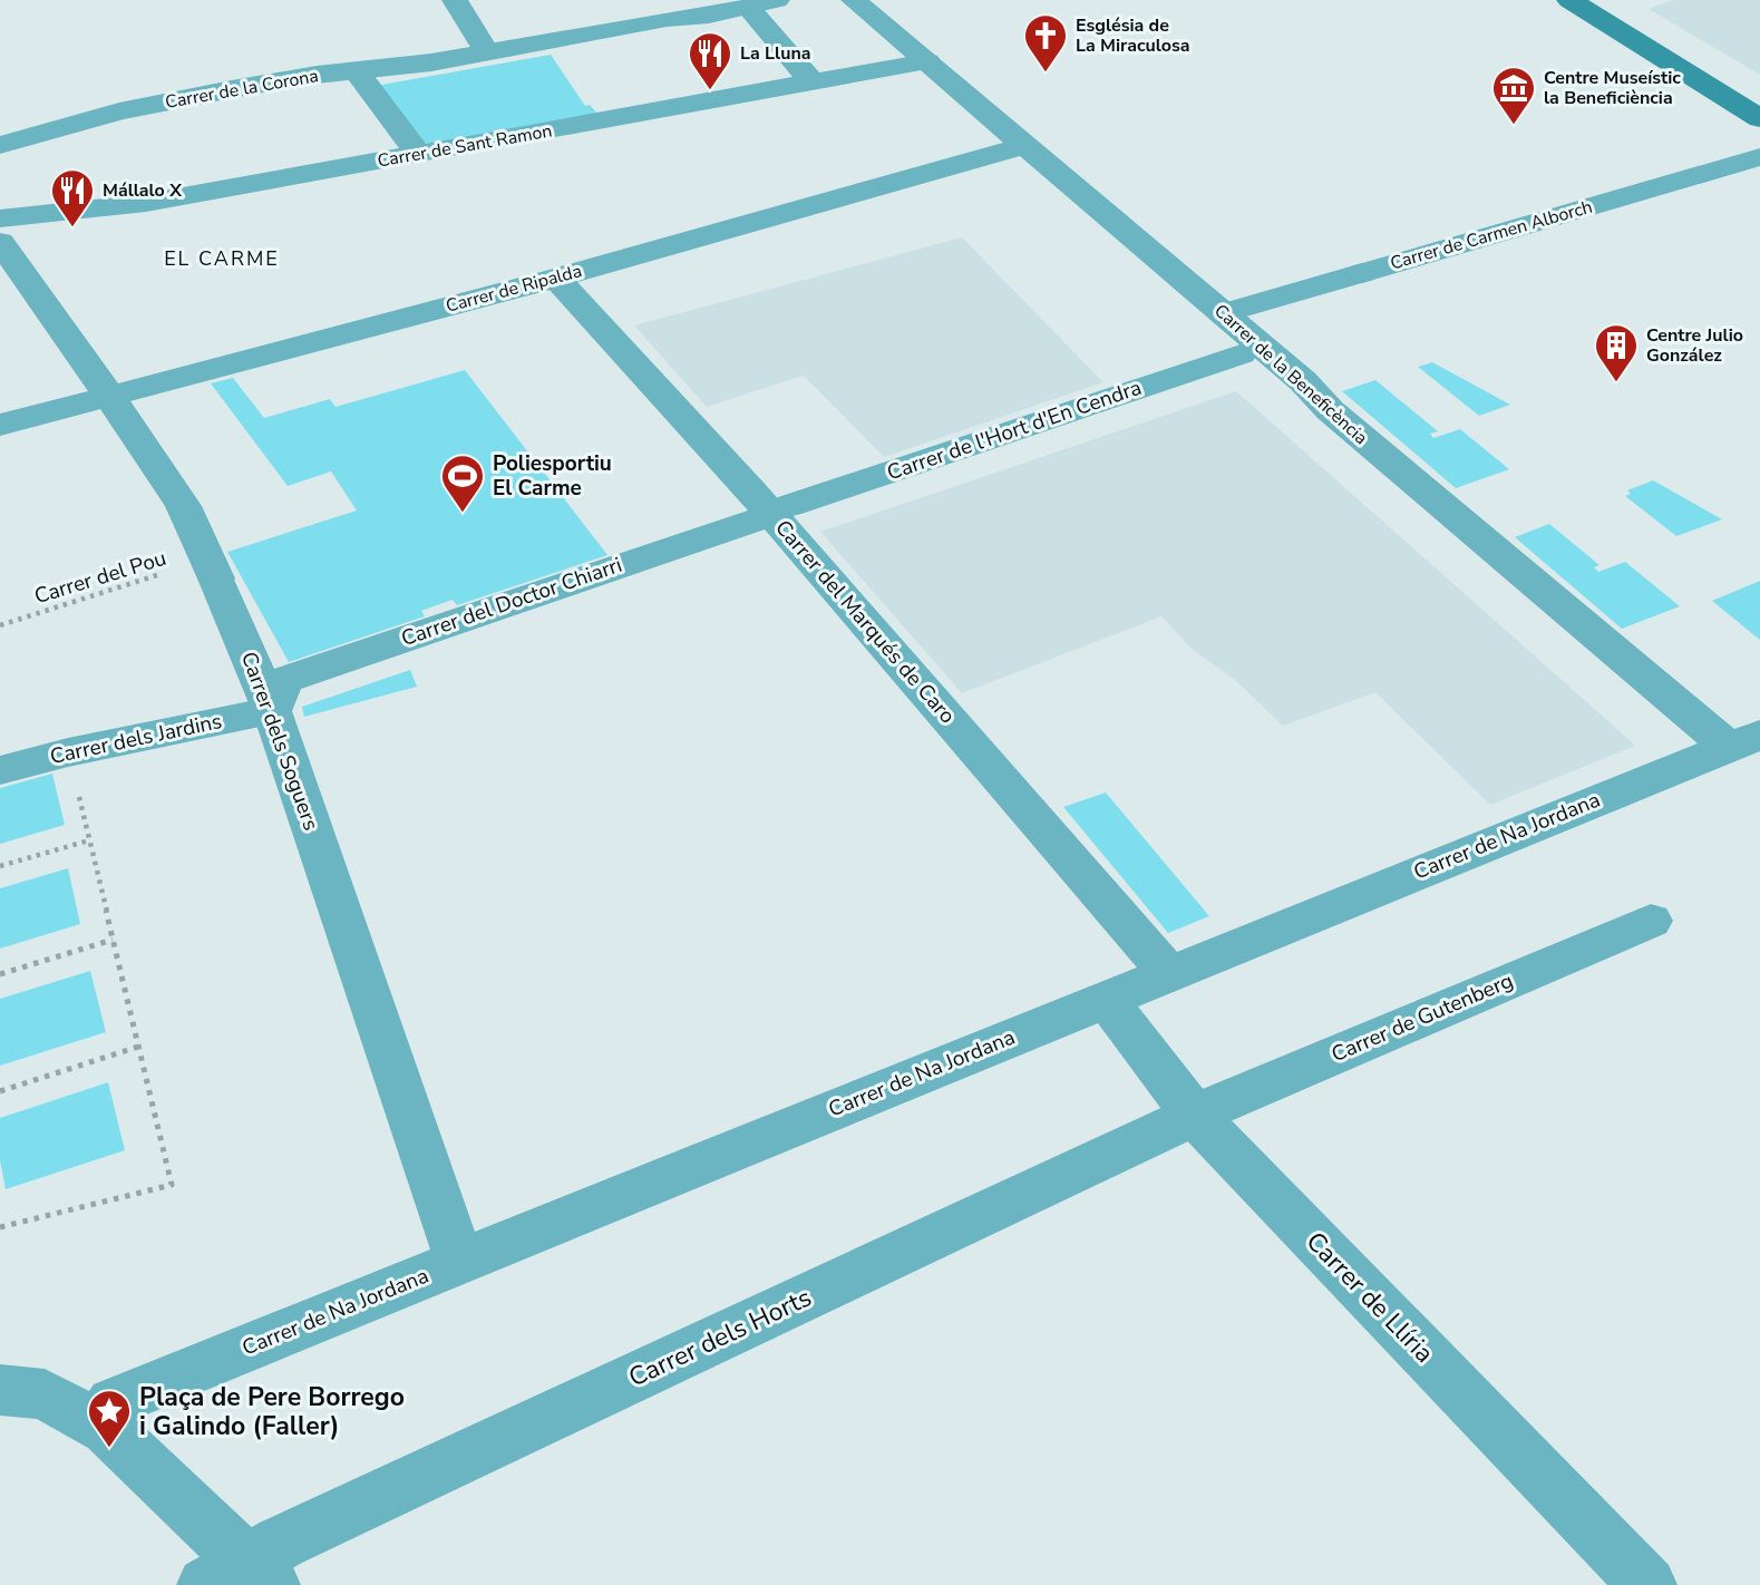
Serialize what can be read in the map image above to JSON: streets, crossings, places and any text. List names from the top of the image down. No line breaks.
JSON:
{"streets":{"street":["Carrer de la Corona","Carrer de Sant Ramon","Carrer de Carmen Alborch","Carrer de Ripalda","Carrer de la Beneficència","Carrer de l'Hort d'En Cendra","Carrer del Doctor Chiarri","Carrer del Marqués de Caro","Carrer dels Jardins","Carrer dels Soguers","Carrer de Na Jordana","Carrer de Gutenberg","Carrer de Llíria","Carrer dels Horts"],"path":["Carrer del Pou"]},"crossings":[["Carrer de Sant Ramon","Carrer de la Beneficència"],["Carrer de Carmen Alborch","Carrer de la Beneficència"],["Carrer de Ripalda","Carrer de la Beneficència"],["Carrer de Ripalda","Carrer del Marqués de Caro"],["Carrer de Ripalda","Carrer dels Soguers"],["Carrer de la Beneficència","Carrer de Na Jordana"],["Carrer de l'Hort d'En Cendra","Carrer del Doctor Chiarri"],["Carrer de l'Hort d'En Cendra","Carrer del Marqués de Caro"],["Carrer del Pou","Carrer dels Soguers"],["Carrer del Doctor Chiarri","Carrer del Marqués de Caro"],["Carrer del Doctor Chiarri","Carrer dels Jardins"],["Carrer del Doctor Chiarri","Carrer dels Soguers"],["Carrer del Marqués de Caro","Carrer de Na Jordana"],["Carrer dels Jardins","Carrer dels Soguers"],["Carrer dels Soguers","Carrer de Na Jordana"],["Carrer de Na Jordana","Carrer de Llíria"],["Carrer de Gutenberg","Carrer de Llíria"],["Carrer de Gutenberg","Carrer dels Horts"],["Carrer de Llíria","Carrer dels Horts"]],"districts":["EL CARME"],"places":{"church":["Església de La Miraculosa"],"restaurant":["La Lluna","Mállalo X"],"museum":["Centre Museístic la Beneficiència"],"building":["Centre Julio González"],"sports":["Poliesportiu El Carme"],"place":["Plaça de Pere Borrego i Galindo (Faller)"]}}
